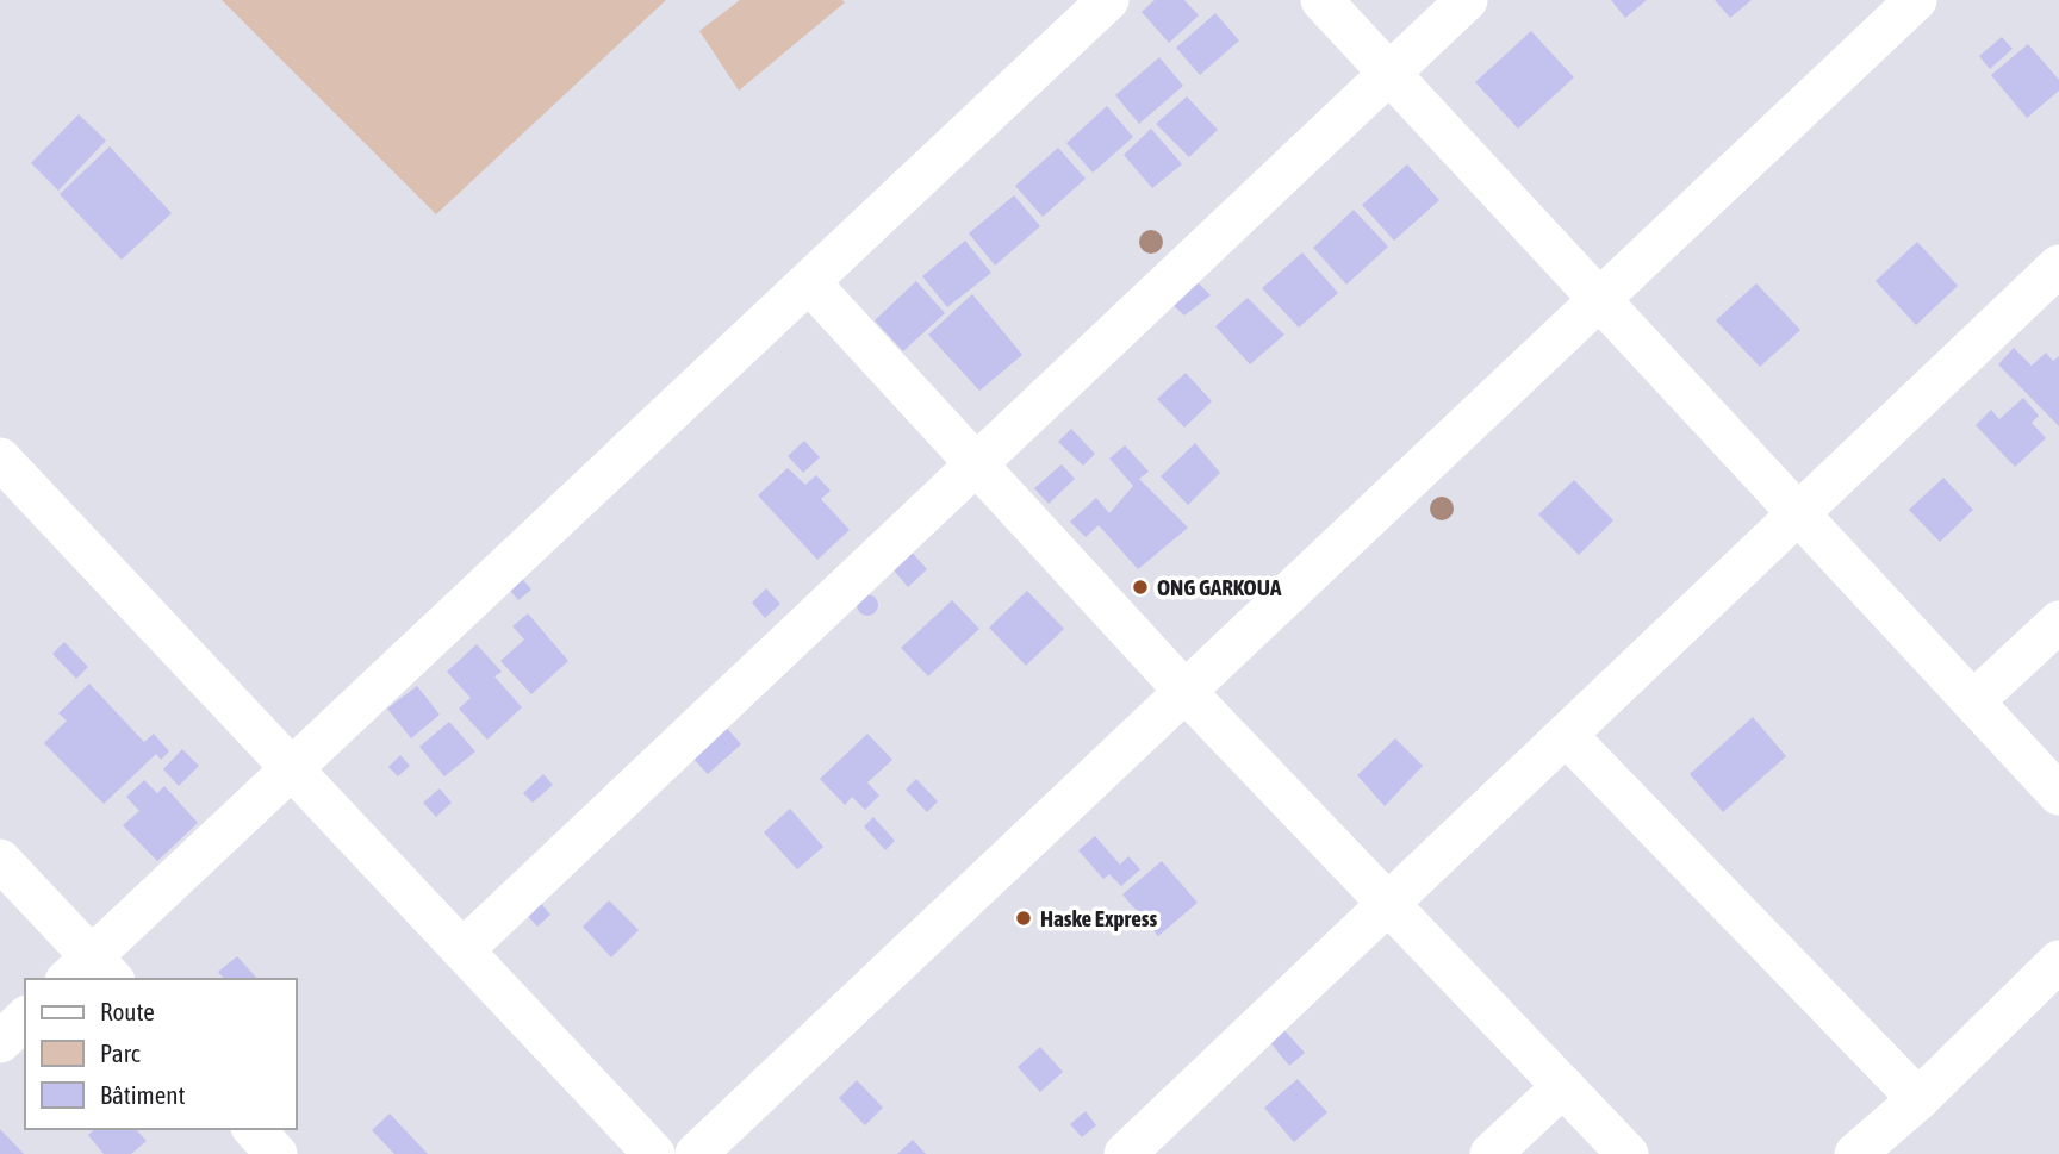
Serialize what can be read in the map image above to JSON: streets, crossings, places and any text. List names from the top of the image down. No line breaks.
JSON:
{"places":["ONG GARKOUA","Haske Express"],"legend":["Route","Parc","Bâtiment"]}
